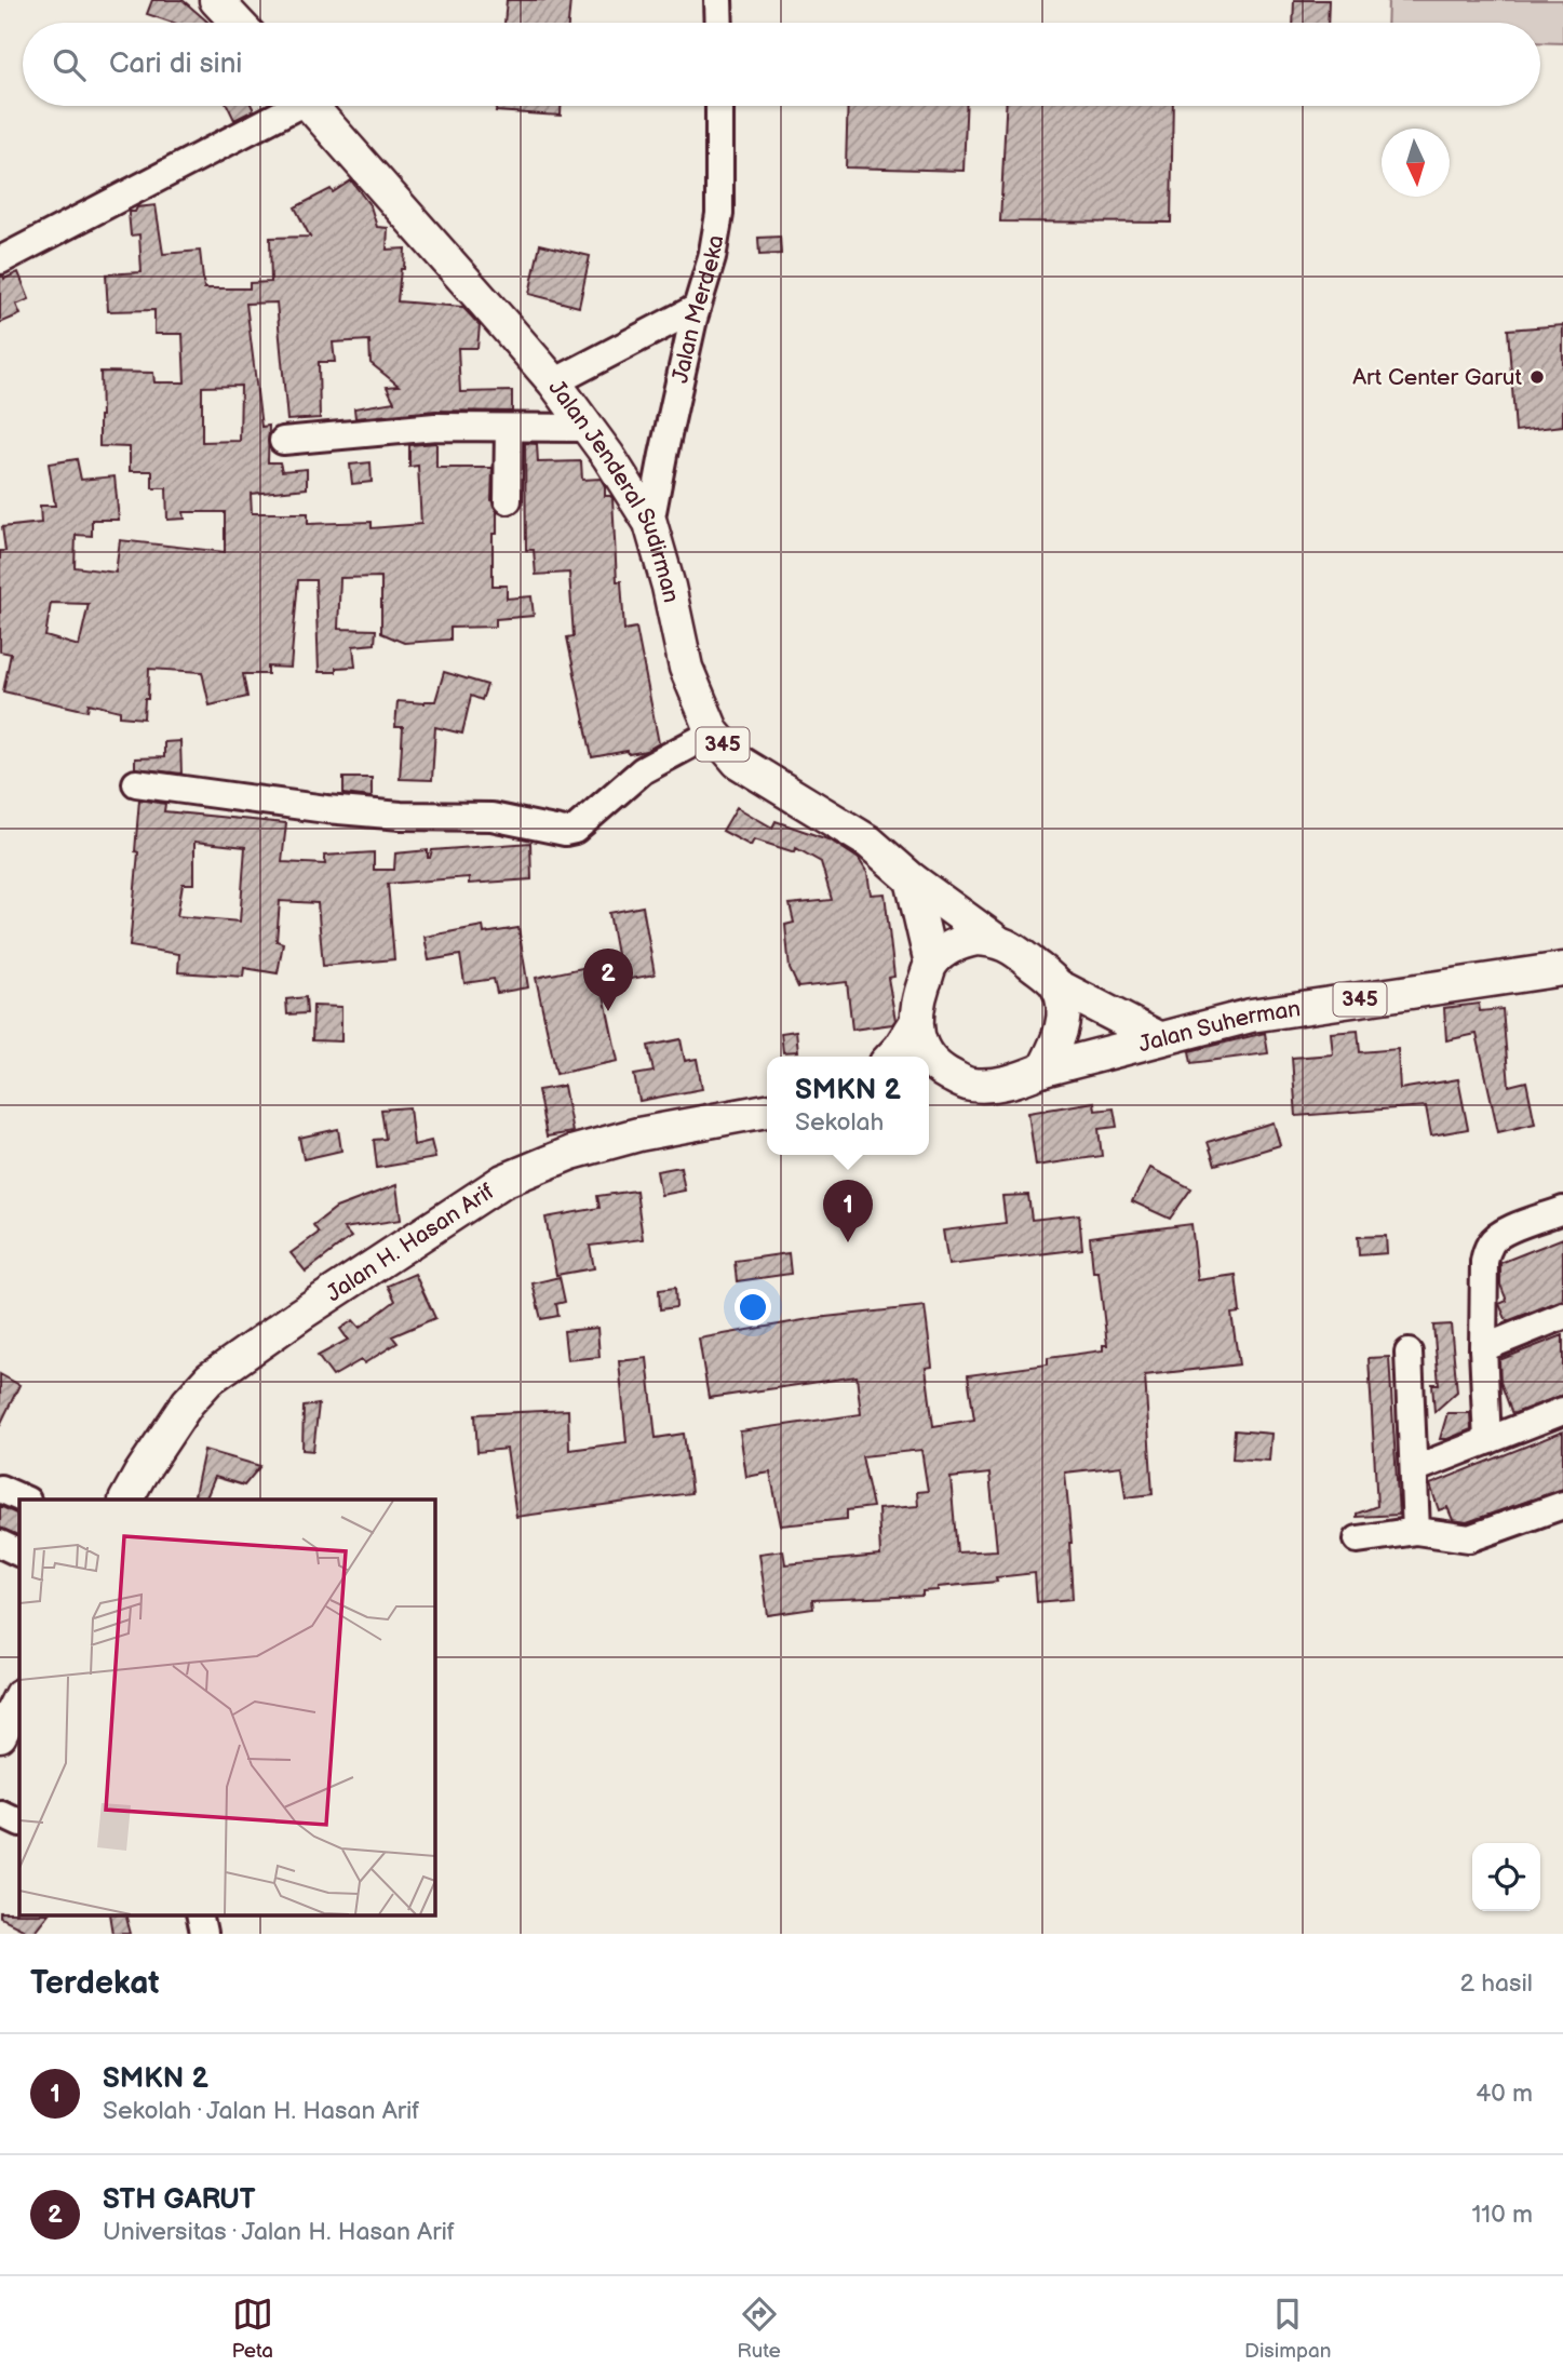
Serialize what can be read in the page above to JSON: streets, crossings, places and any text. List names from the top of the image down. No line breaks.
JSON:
{"streets":{"main road":["Jalan Jenderal Sudirman","345","Jalan Suherman","Jalan H. Hasan Arif"],"street":["Jalan Merdeka"]},"crossings":[["Jalan Merdeka","Jalan Jenderal Sudirman"],["Jalan Jenderal Sudirman","345"],["345","Jalan Suherman"]],"places":["Art Center Garut"],"north":"bottom","page":{"search":"Cari di sini","pins":["2","1"],"popup":["SMKN 2","Sekolah"],"heading":["Terdekat","2 hasil"],"list":[{"mark":"1","name":"SMKN 2","note":"Sekolah · Jalan H. Hasan Arif","value":"40 m"},{"mark":"2","name":"STH GARUT","note":"Universitas · Jalan H. Hasan Arif","value":"110 m"}],"nav":["Peta","Rute","Disimpan"]}}
